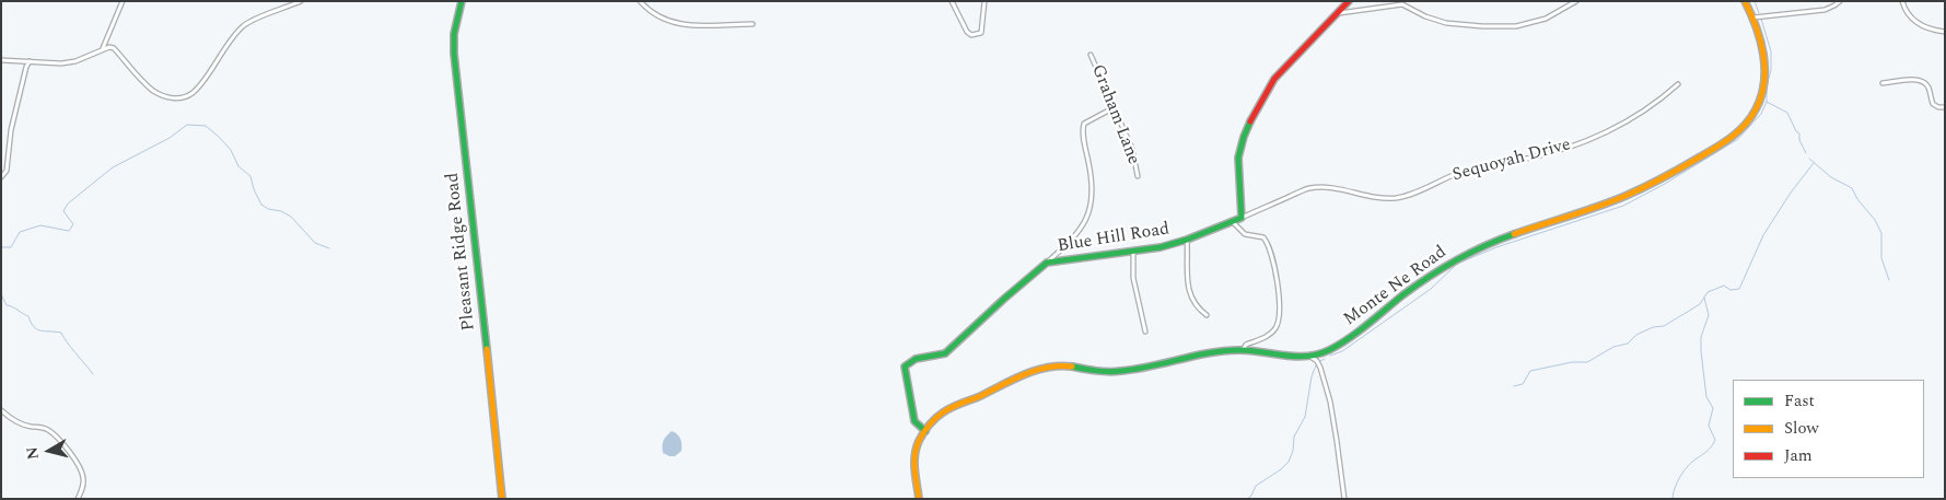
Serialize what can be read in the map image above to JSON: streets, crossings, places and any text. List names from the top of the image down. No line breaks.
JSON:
{"streets":{"street":["Graham Lane","Sequoyah Drive","Blue Hill Road","Pleasant Ridge Road","Monte Ne Road"]},"crossings":[["Sequoyah Drive","Blue Hill Road"],["Blue Hill Road","Monte Ne Road"]],"legend":["Fast","Slow","Jam"],"north":"left"}
